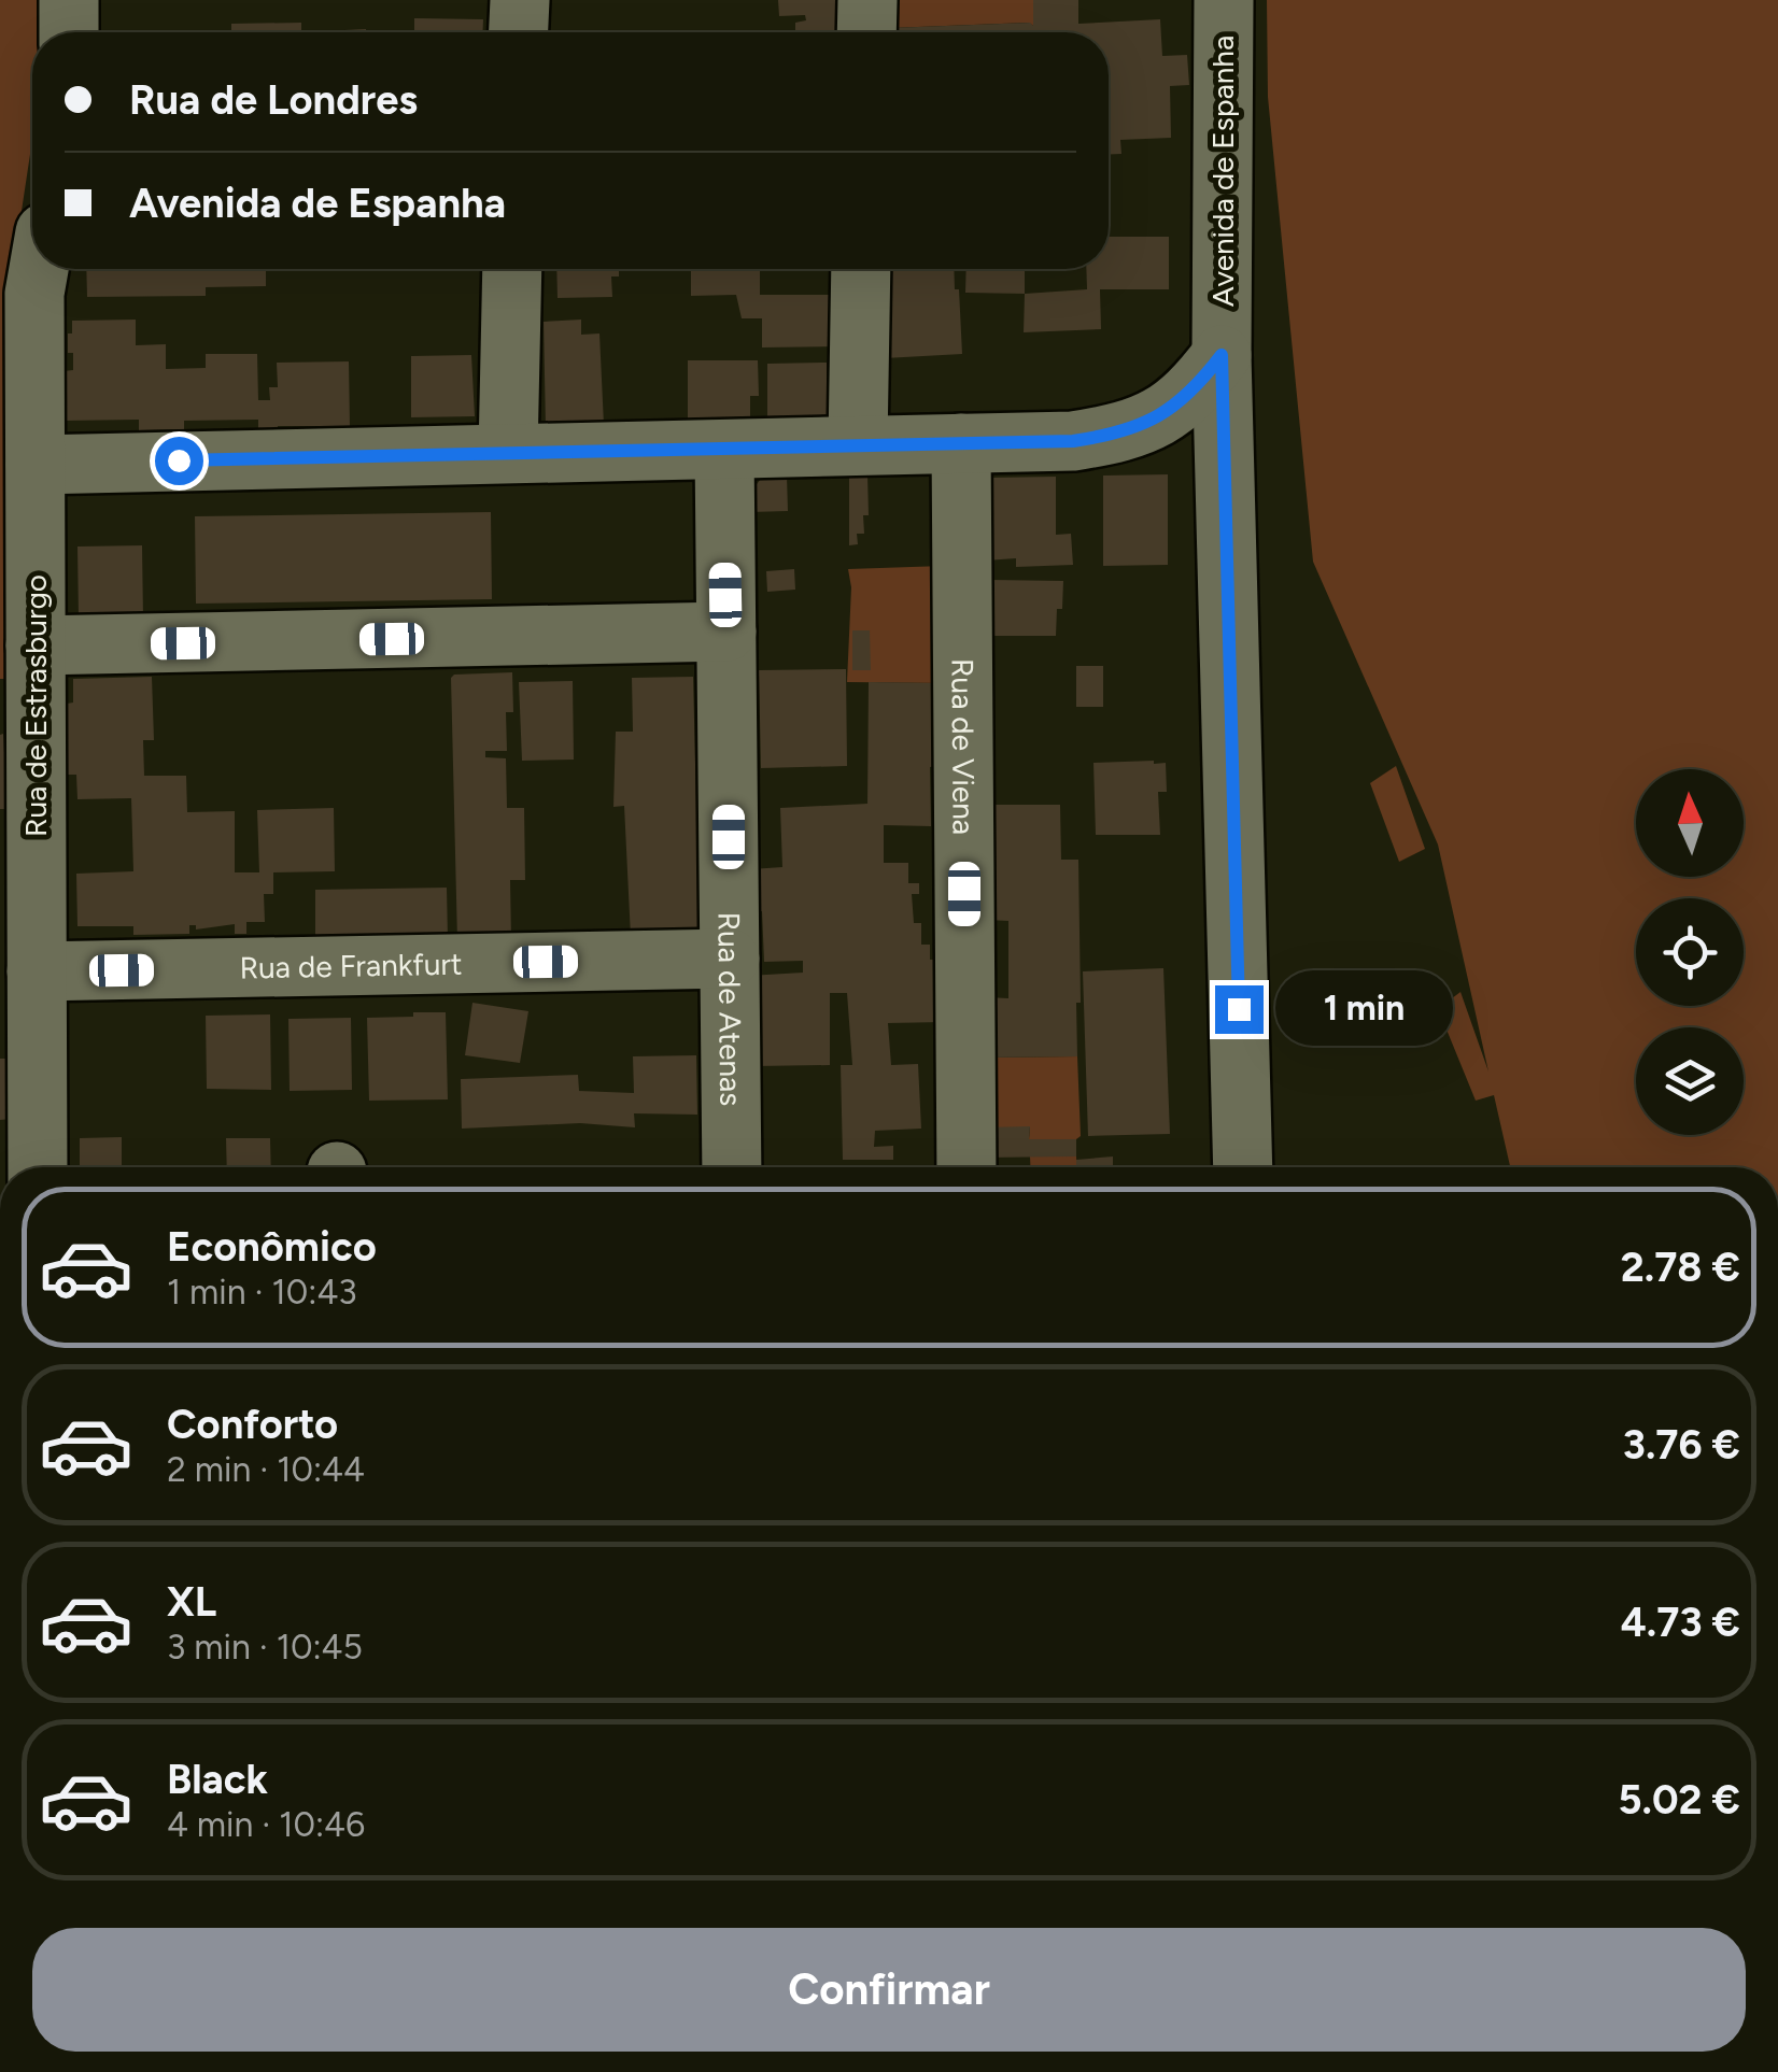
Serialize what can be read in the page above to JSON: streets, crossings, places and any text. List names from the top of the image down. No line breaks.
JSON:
{"streets":{"street":["Avenida de Espanha","Rua de Estrasburgo","Rua de Viena","Rua de Frankfurt","Rua de Atenas"]},"crossings":[["Rua de Estrasburgo","Rua de Frankfurt"],["Rua de Frankfurt","Rua de Atenas"]],"north":"top","page":{"banner":["Rua de Londres","Avenida de Espanha"],"bubble":"1 min","list":[{"name":"Econômico","note":"1 min · 10:43","value":"2.78 €"},{"name":"Conforto","note":"2 min · 10:44","value":"3.76 €"},{"name":"XL","note":"3 min · 10:45","value":"4.73 €"},{"name":"Black","note":"4 min · 10:46","value":"5.02 €"}],"buttons":"Confirmar"}}
